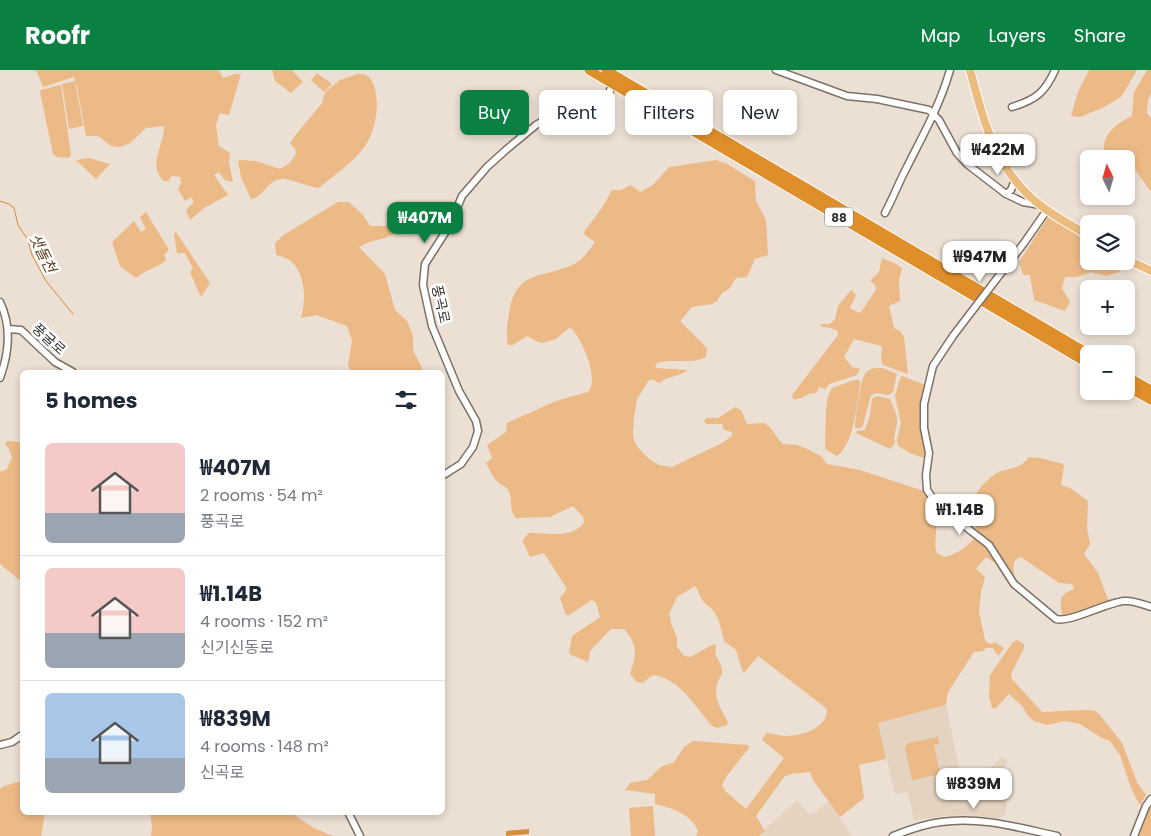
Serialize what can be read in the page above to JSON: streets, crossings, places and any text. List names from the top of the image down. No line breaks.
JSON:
{"streets":{"highway":["88"],"street":["풍곡로","풍굴로"]},"water":["샛돌천"],"north":"top","page":{"header":"Roofr","nav":["Map","Layers","Share"],"chip":["Buy","Rent","Filters","New"],"price":["₩422M","₩407M","₩947M","₩1.14B","₩839M"],"map_buttons":["+","−"],"heading":"5 homes","list":[{"name":"₩407M","note":"2 rooms · 54 m² · 풍곡로"},{"name":"₩1.14B","note":"4 rooms · 152 m² · 신기신동로"},{"name":"₩839M","note":"4 rooms · 148 m² · 신곡로"}]}}
